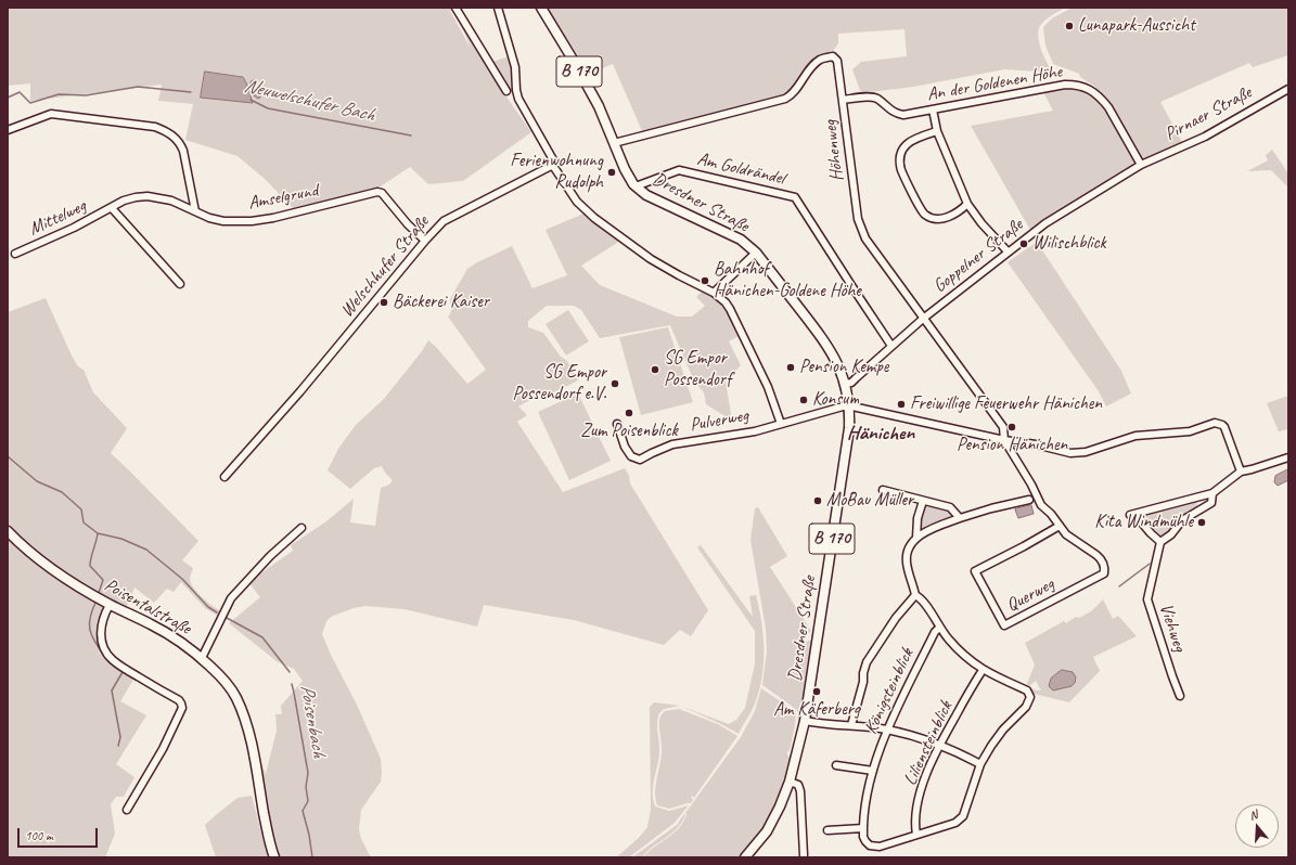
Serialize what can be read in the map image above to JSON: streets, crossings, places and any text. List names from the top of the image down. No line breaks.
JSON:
{"streets":{"main road":["B 170","Dresdner Straße","Poisentalstraße"],"street":["An der Goldenen Höhe","Pirnaer Straße","Höhenweg","Am Goldrändel","Amselgrund","Mittelweg","Goppelner Straße","Welschhufer Straße","Pulverweg","Querweg","Viehweg","Königsteinblick","Liliensteinblick"]},"crossings":[["B 170","Höhenweg"],["B 170","Am Goldrändel"],["B 170","Dresdner Straße"],["An der Goldenen Höhe","Pirnaer Straße"],["An der Goldenen Höhe","Höhenweg"],["An der Goldenen Höhe","Goppelner Straße"],["Pirnaer Straße","Goppelner Straße"],["Höhenweg","Goppelner Straße"],["Höhenweg","Querweg"],["Am Goldrändel","Dresdner Straße"],["Am Goldrändel","Goppelner Straße"],["Amselgrund","Mittelweg"],["Amselgrund","Welschhufer Straße"],["Dresdner Straße","Goppelner Straße"],["Dresdner Straße","Pulverweg"]],"districts":["Hänichen"],"water":["Neuwelschufer Bach","Poisenbach"],"places":["Lunapark-Aussicht","Ferienwohnung Rudolph","Wilischblick","Bahnhof Hänichen-Goldene Höhe","Bäckerei Kaiser","Pension Kempe","SG Empor Possendorf","SG Empor Possendorf e.V.","Konsum","Freiwillige Feuerwehr Hänichen","Zum Poisenblick","Pension Hänichen","MoBau Müller","Kita Windmühle","Am Käferberg"],"scale_bar":"100 m","north":"top"}
